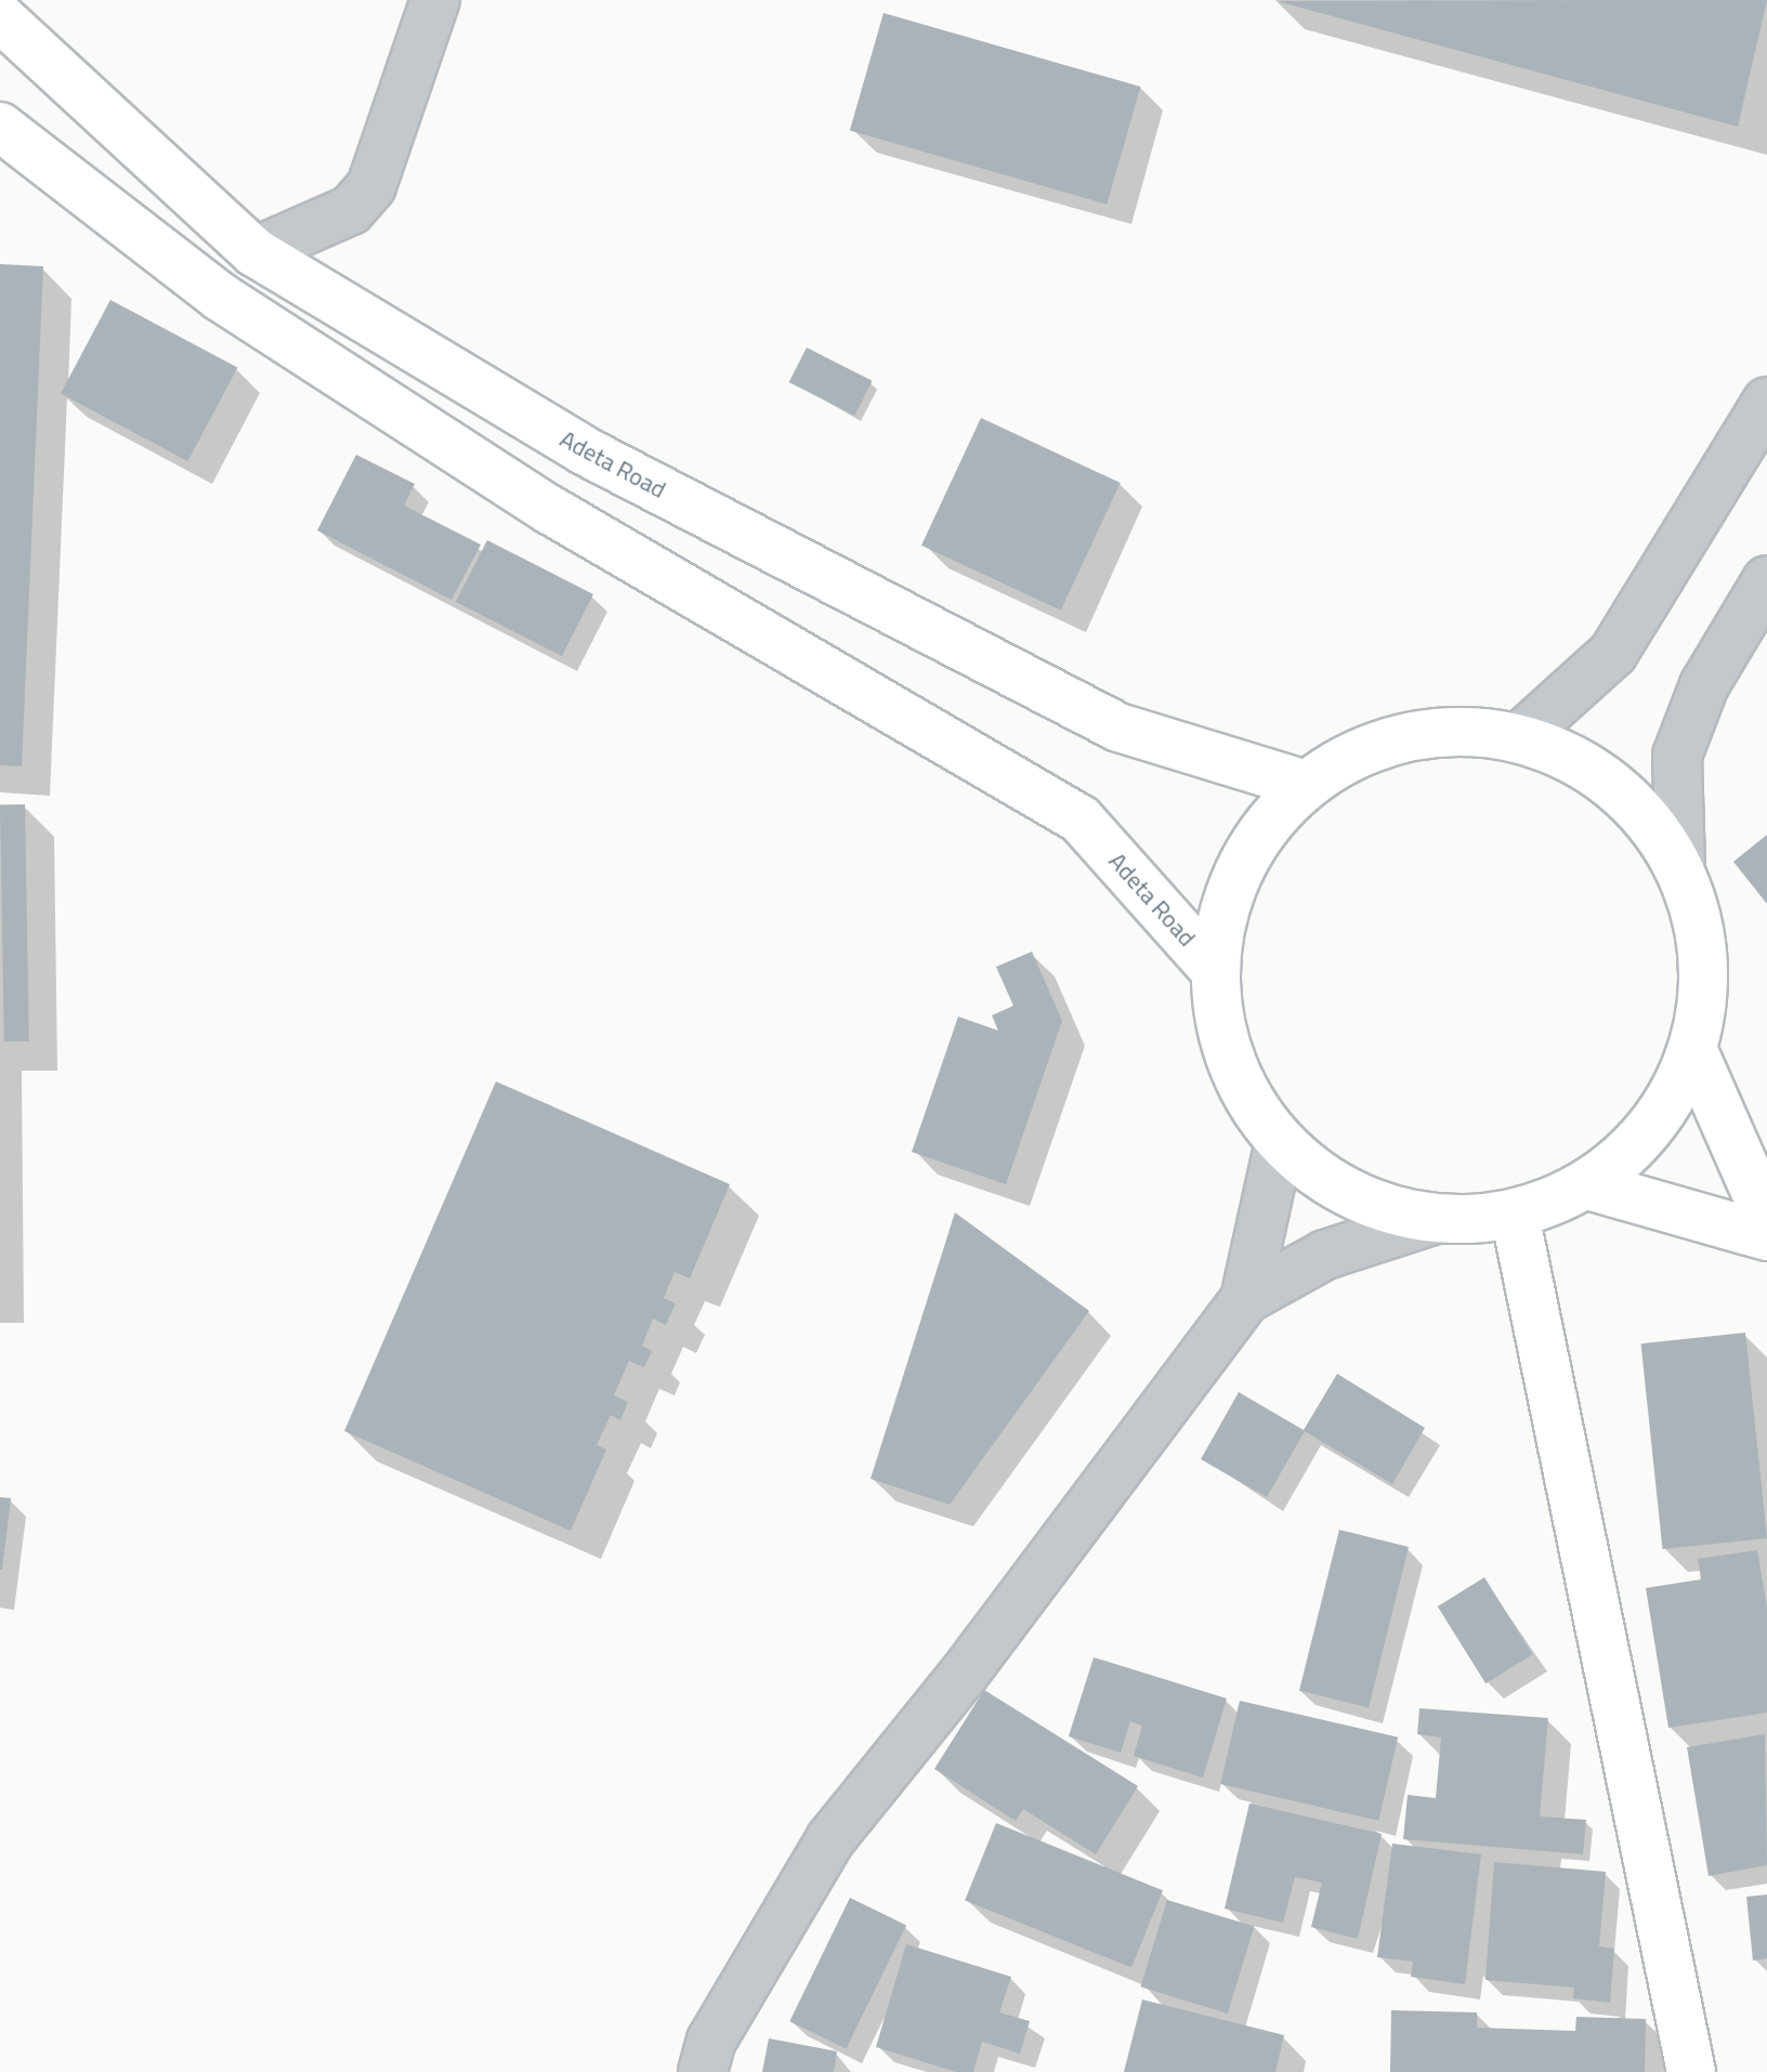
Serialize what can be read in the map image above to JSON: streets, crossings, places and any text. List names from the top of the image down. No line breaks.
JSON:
{"streets":{"main road":["Adeta Road"]}}
